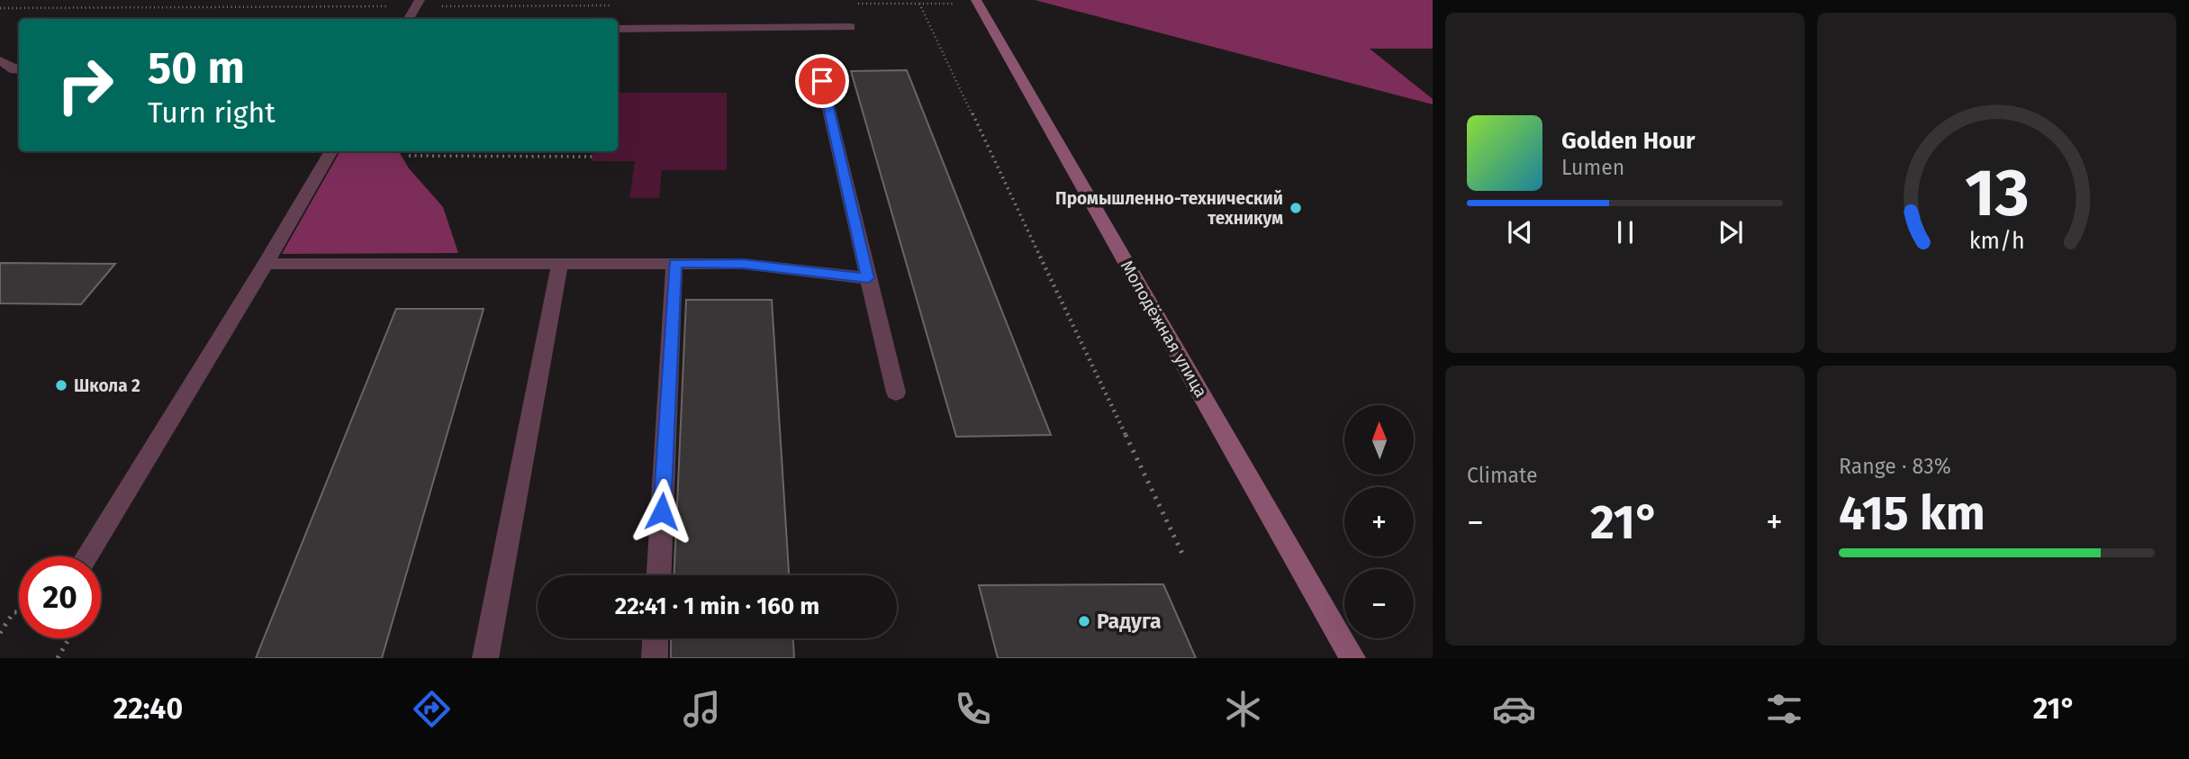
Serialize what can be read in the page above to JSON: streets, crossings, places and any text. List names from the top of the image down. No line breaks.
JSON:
{"streets":{"street":["Молодёжная улица"]},"places":["Промышленно-технический техникум","Школа 2","Радуга"],"north":"top","page":{"turn":["50 m","Turn right"],"song":["Golden Hour","Lumen"],"tile":["Climate",["Range · 83%","415 km"]],"map_buttons":["+","−"],"heat":["−","21°","+"],"limit":"20","trip":"22:41 · 1 min · 160 m","tabs":["22:40","21°"],"gauge":["13","km/h"]}}
